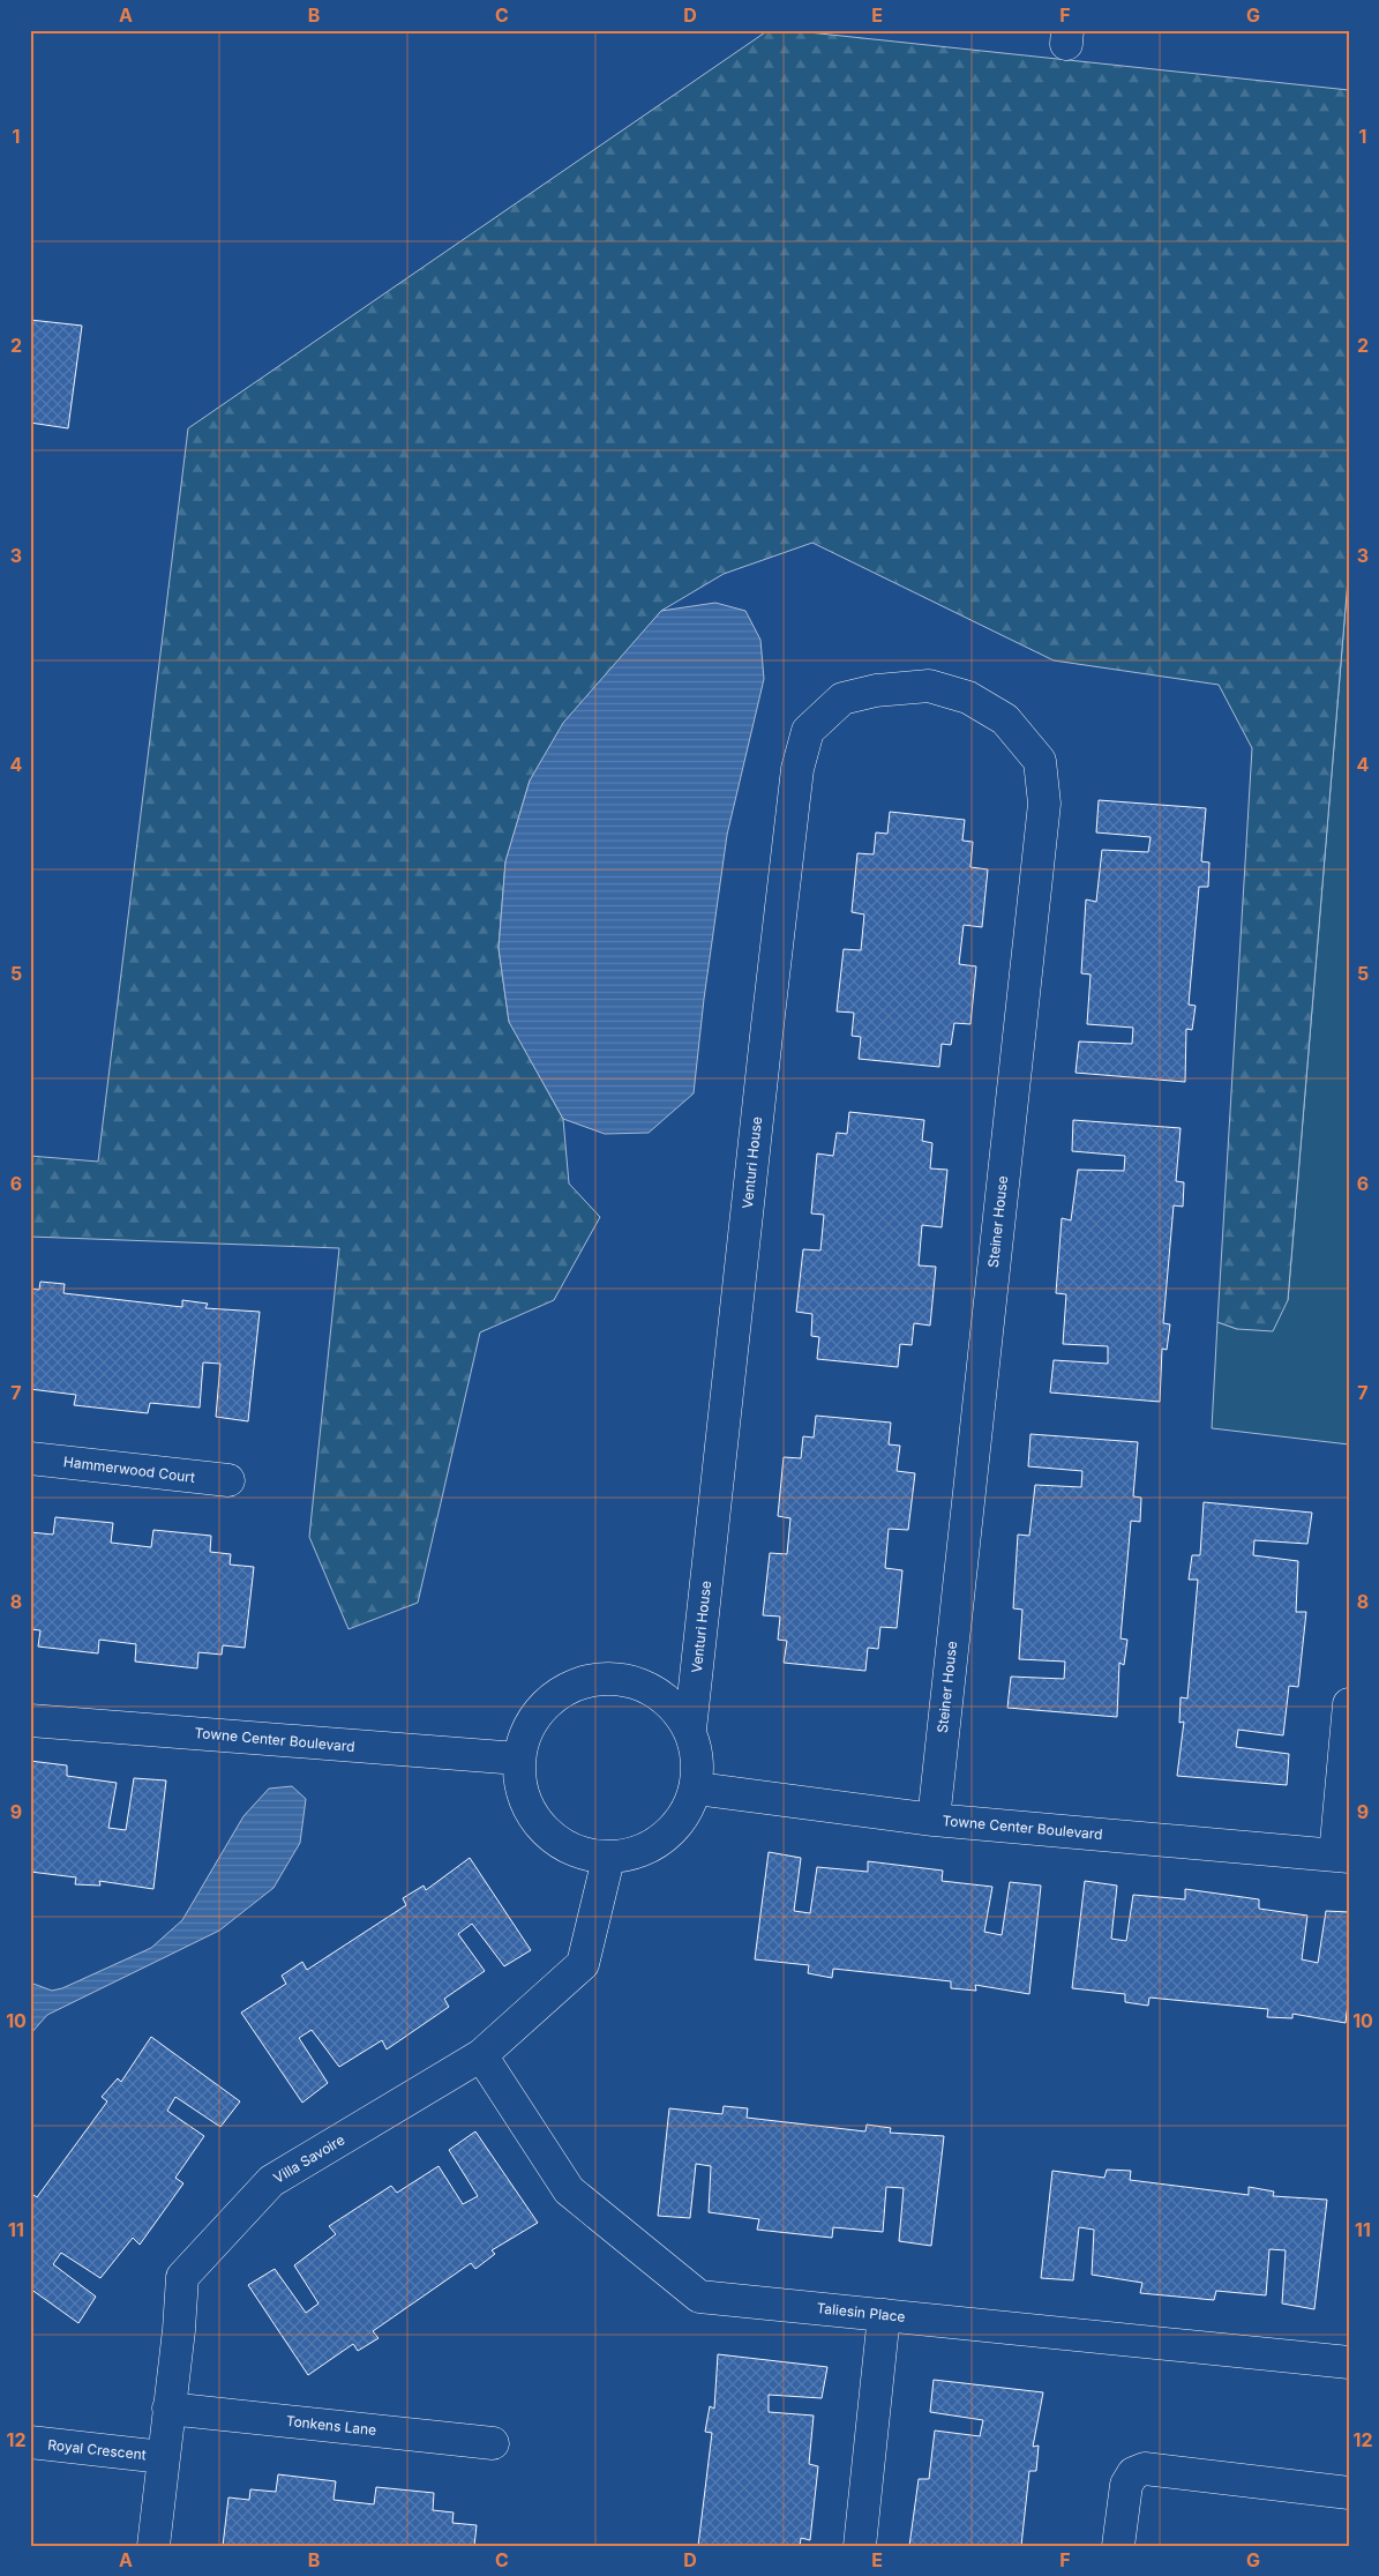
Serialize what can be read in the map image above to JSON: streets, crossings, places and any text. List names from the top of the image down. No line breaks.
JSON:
{"streets":{"street":["Venturi House","Steiner House","Hammerwood Court","Towne Center Boulevard","Villa Savoire","Taliesin Place","Tonkens Lane","Royal Crescent"]},"crossings":[["Venturi House","Steiner House"],["Venturi House","Towne Center Boulevard"],["Venturi House","Villa Savoire"],["Steiner House","Towne Center Boulevard"],["Towne Center Boulevard","Villa Savoire"],["Villa Savoire","Taliesin Place"],["Villa Savoire","Tonkens Lane"],["Villa Savoire","Royal Crescent"]],"grid":{"columns":["A","B","C","D","E","F","G"],"rows":["1","2","3","4","5","6","7","8","9","10","11","12"]}}
